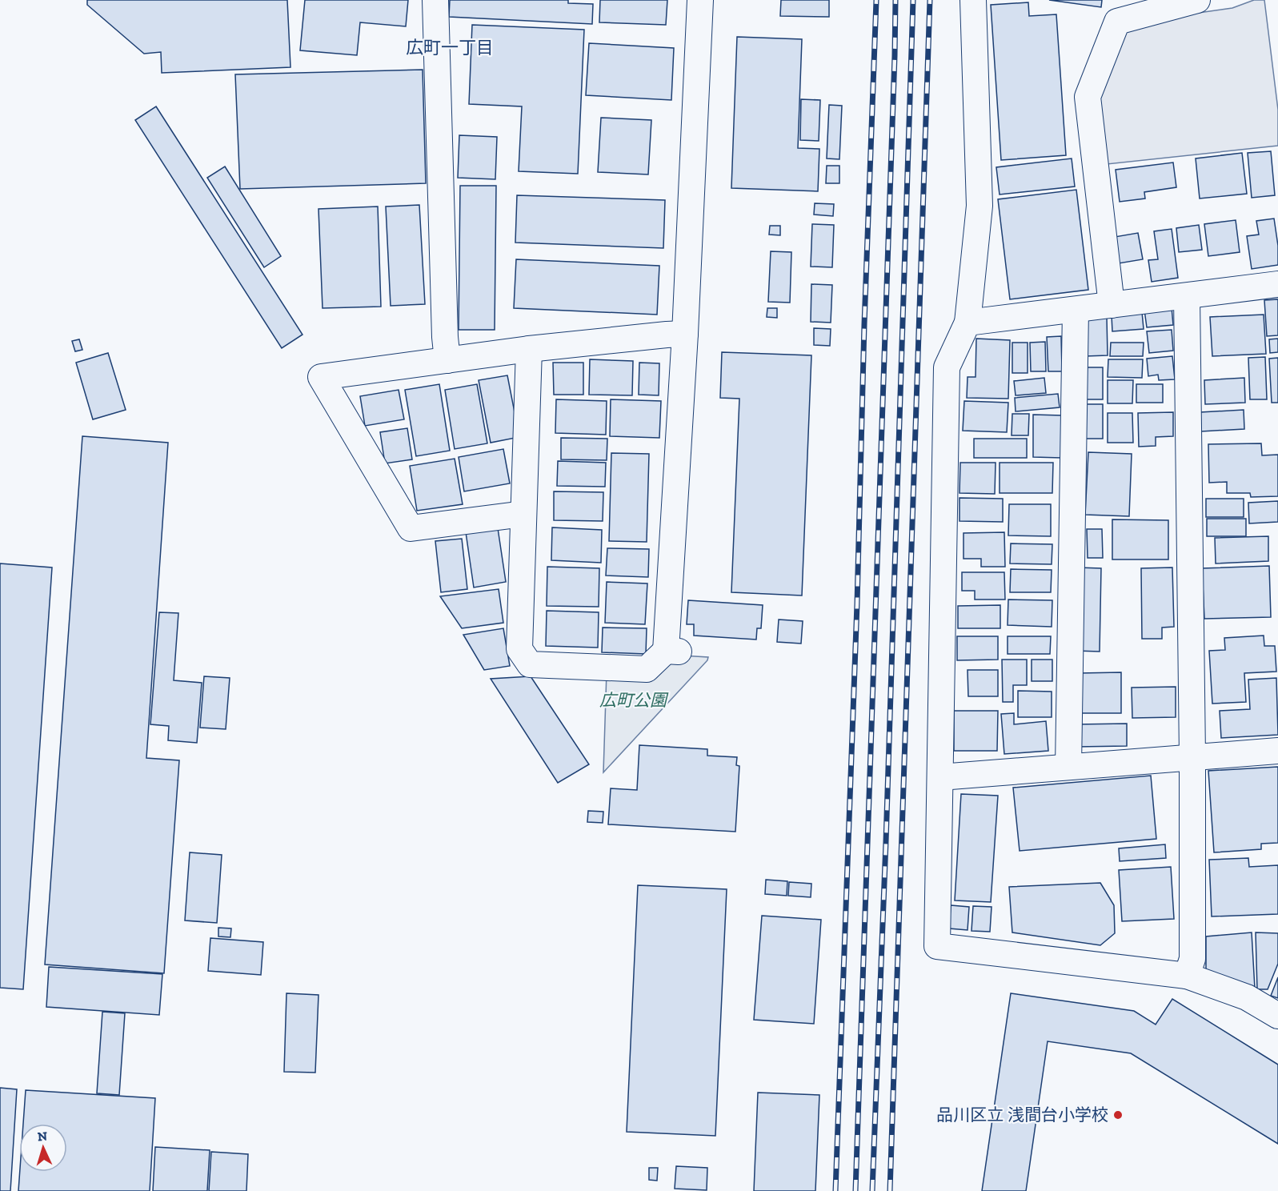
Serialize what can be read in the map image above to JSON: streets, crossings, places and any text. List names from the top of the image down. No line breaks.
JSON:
{"districts":["広町一丁目"],"parks":["広町公園"],"places":["品川区立 浅間台小学校"],"north":"top"}
